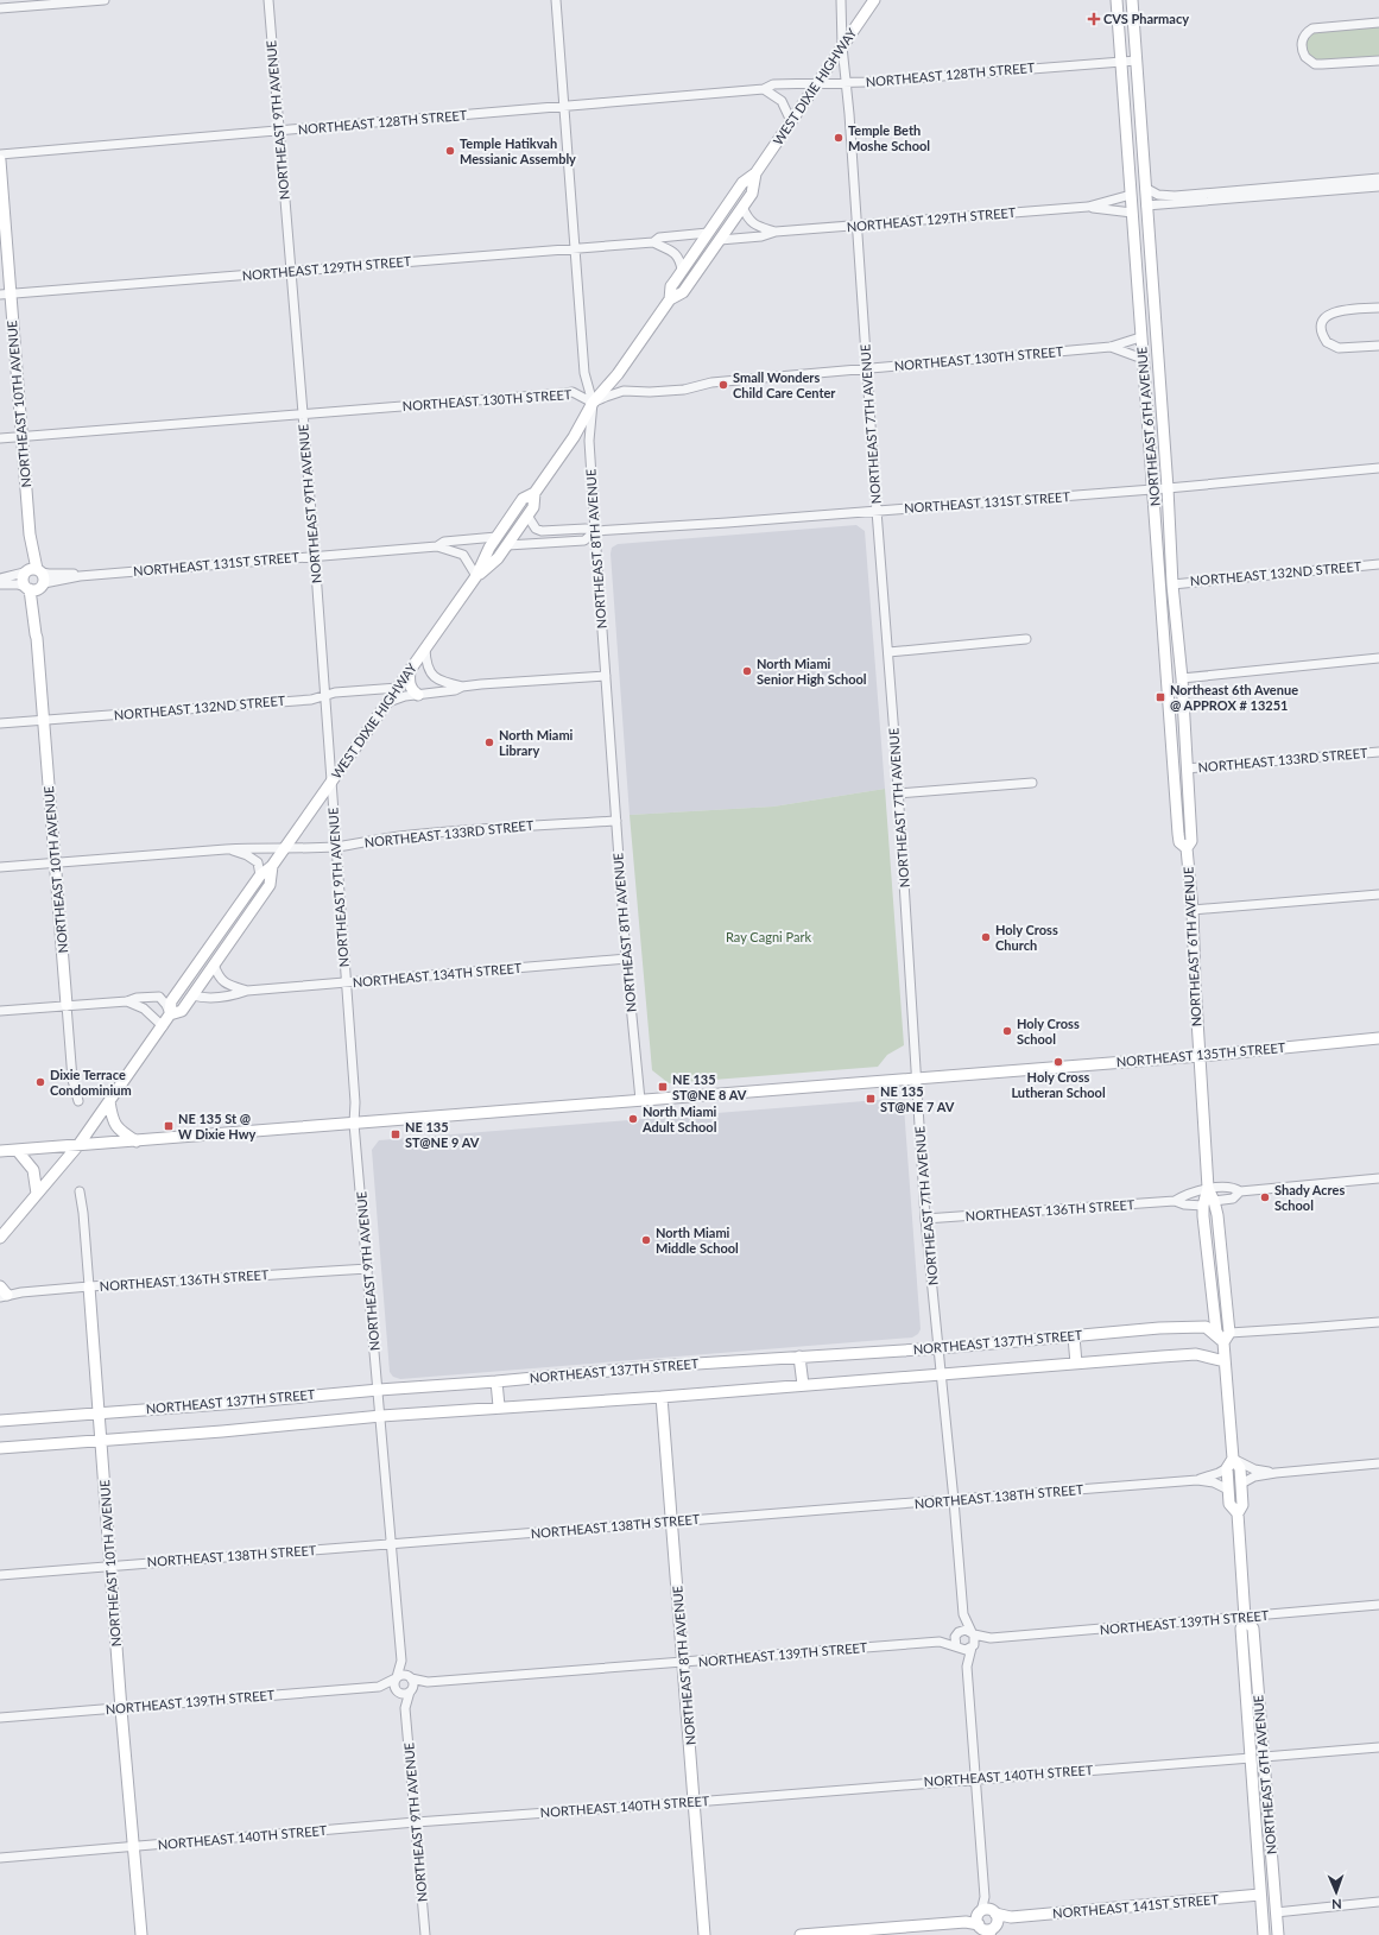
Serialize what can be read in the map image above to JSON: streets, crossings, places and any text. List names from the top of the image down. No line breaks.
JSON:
{"streets":{"main road":["WEST DIXIE HIGHWAY","NORTHEAST 10TH AVENUE","NORTHEAST 6TH AVENUE","NORTHEAST 8TH AVENUE","NORTHEAST 135TH STREET","NORTHEAST 137TH STREET","NORTHEAST 141ST STREET"],"street":["NORTHEAST 128TH STREET","NORTHEAST 9TH AVENUE","NORTHEAST 129TH STREET","NORTHEAST 130TH STREET","NORTHEAST 7TH AVENUE","NORTHEAST 131ST STREET","NORTHEAST 132ND STREET","NORTHEAST 133RD STREET","NORTHEAST 134TH STREET","NORTHEAST 136TH STREET","NORTHEAST 138TH STREET","NORTHEAST 139TH STREET","NORTHEAST 140TH STREET"]},"crossings":[["NORTHEAST 128TH STREET","WEST DIXIE HIGHWAY"],["NORTHEAST 128TH STREET","NORTHEAST 9TH AVENUE"],["NORTHEAST 128TH STREET","NORTHEAST 7TH AVENUE"],["NORTHEAST 128TH STREET","NORTHEAST 6TH AVENUE"],["NORTHEAST 128TH STREET","NORTHEAST 8TH AVENUE"],["WEST DIXIE HIGHWAY","NORTHEAST 9TH AVENUE"],["WEST DIXIE HIGHWAY","NORTHEAST 129TH STREET"],["WEST DIXIE HIGHWAY","NORTHEAST 130TH STREET"],["WEST DIXIE HIGHWAY","NORTHEAST 7TH AVENUE"],["WEST DIXIE HIGHWAY","NORTHEAST 131ST STREET"],["WEST DIXIE HIGHWAY","NORTHEAST 8TH AVENUE"],["WEST DIXIE HIGHWAY","NORTHEAST 132ND STREET"],["WEST DIXIE HIGHWAY","NORTHEAST 133RD STREET"],["WEST DIXIE HIGHWAY","NORTHEAST 134TH STREET"],["WEST DIXIE HIGHWAY","NORTHEAST 135TH STREET"],["NORTHEAST 9TH AVENUE","NORTHEAST 129TH STREET"],["NORTHEAST 9TH AVENUE","NORTHEAST 130TH STREET"],["NORTHEAST 9TH AVENUE","NORTHEAST 131ST STREET"],["NORTHEAST 9TH AVENUE","NORTHEAST 132ND STREET"],["NORTHEAST 9TH AVENUE","NORTHEAST 133RD STREET"],["NORTHEAST 9TH AVENUE","NORTHEAST 134TH STREET"],["NORTHEAST 9TH AVENUE","NORTHEAST 135TH STREET"],["NORTHEAST 9TH AVENUE","NORTHEAST 136TH STREET"],["NORTHEAST 9TH AVENUE","NORTHEAST 137TH STREET"],["NORTHEAST 9TH AVENUE","NORTHEAST 138TH STREET"],["NORTHEAST 9TH AVENUE","NORTHEAST 139TH STREET"],["NORTHEAST 9TH AVENUE","NORTHEAST 140TH STREET"],["NORTHEAST 129TH STREET","NORTHEAST 10TH AVENUE"],["NORTHEAST 129TH STREET","NORTHEAST 7TH AVENUE"],["NORTHEAST 129TH STREET","NORTHEAST 6TH AVENUE"],["NORTHEAST 129TH STREET","NORTHEAST 8TH AVENUE"],["NORTHEAST 130TH STREET","NORTHEAST 10TH AVENUE"],["NORTHEAST 130TH STREET","NORTHEAST 7TH AVENUE"],["NORTHEAST 130TH STREET","NORTHEAST 6TH AVENUE"],["NORTHEAST 130TH STREET","NORTHEAST 8TH AVENUE"],["NORTHEAST 10TH AVENUE","NORTHEAST 131ST STREET"],["NORTHEAST 10TH AVENUE","NORTHEAST 132ND STREET"],["NORTHEAST 10TH AVENUE","NORTHEAST 133RD STREET"],["NORTHEAST 10TH AVENUE","NORTHEAST 136TH STREET"],["NORTHEAST 10TH AVENUE","NORTHEAST 137TH STREET"],["NORTHEAST 10TH AVENUE","NORTHEAST 138TH STREET"],["NORTHEAST 10TH AVENUE","NORTHEAST 139TH STREET"],["NORTHEAST 10TH AVENUE","NORTHEAST 140TH STREET"],["NORTHEAST 7TH AVENUE","NORTHEAST 131ST STREET"],["NORTHEAST 7TH AVENUE","NORTHEAST 135TH STREET"],["NORTHEAST 7TH AVENUE","NORTHEAST 136TH STREET"],["NORTHEAST 7TH AVENUE","NORTHEAST 137TH STREET"],["NORTHEAST 7TH AVENUE","NORTHEAST 138TH STREET"],["NORTHEAST 7TH AVENUE","NORTHEAST 139TH STREET"],["NORTHEAST 6TH AVENUE","NORTHEAST 131ST STREET"],["NORTHEAST 6TH AVENUE","NORTHEAST 132ND STREET"],["NORTHEAST 6TH AVENUE","NORTHEAST 133RD STREET"],["NORTHEAST 6TH AVENUE","NORTHEAST 135TH STREET"],["NORTHEAST 6TH AVENUE","NORTHEAST 136TH STREET"],["NORTHEAST 6TH AVENUE","NORTHEAST 137TH STREET"],["NORTHEAST 6TH AVENUE","NORTHEAST 138TH STREET"],["NORTHEAST 6TH AVENUE","NORTHEAST 139TH STREET"],["NORTHEAST 6TH AVENUE","NORTHEAST 140TH STREET"],["NORTHEAST 6TH AVENUE","NORTHEAST 141ST STREET"],["NORTHEAST 131ST STREET","NORTHEAST 8TH AVENUE"],["NORTHEAST 8TH AVENUE","NORTHEAST 133RD STREET"],["NORTHEAST 8TH AVENUE","NORTHEAST 134TH STREET"],["NORTHEAST 8TH AVENUE","NORTHEAST 135TH STREET"],["NORTHEAST 8TH AVENUE","NORTHEAST 137TH STREET"],["NORTHEAST 8TH AVENUE","NORTHEAST 138TH STREET"],["NORTHEAST 8TH AVENUE","NORTHEAST 139TH STREET"],["NORTHEAST 8TH AVENUE","NORTHEAST 140TH STREET"]],"parks":["Ray Cagni Park"],"places":{"health":["CVS Pharmacy"],"other":["Temple Beth Moshe School","Temple Hatikvah Messianic Assembly","Small Wonders Child Care Center","North Miami Senior High School","North Miami Library","Holy Cross Church","Holy Cross School","Holy Cross Lutheran School","Dixie Terrace Condominium","North Miami Adult School","Shady Acres School","North Miami Middle School"],"transit":["Northeast 6th Avenue @ APPROX # 13251","NE 135 ST@NE 8 AV","NE 135 ST@NE 7 AV","NE 135 St @ W Dixie Hwy","NE 135 ST@NE 9 AV"]},"north":"bottom"}
